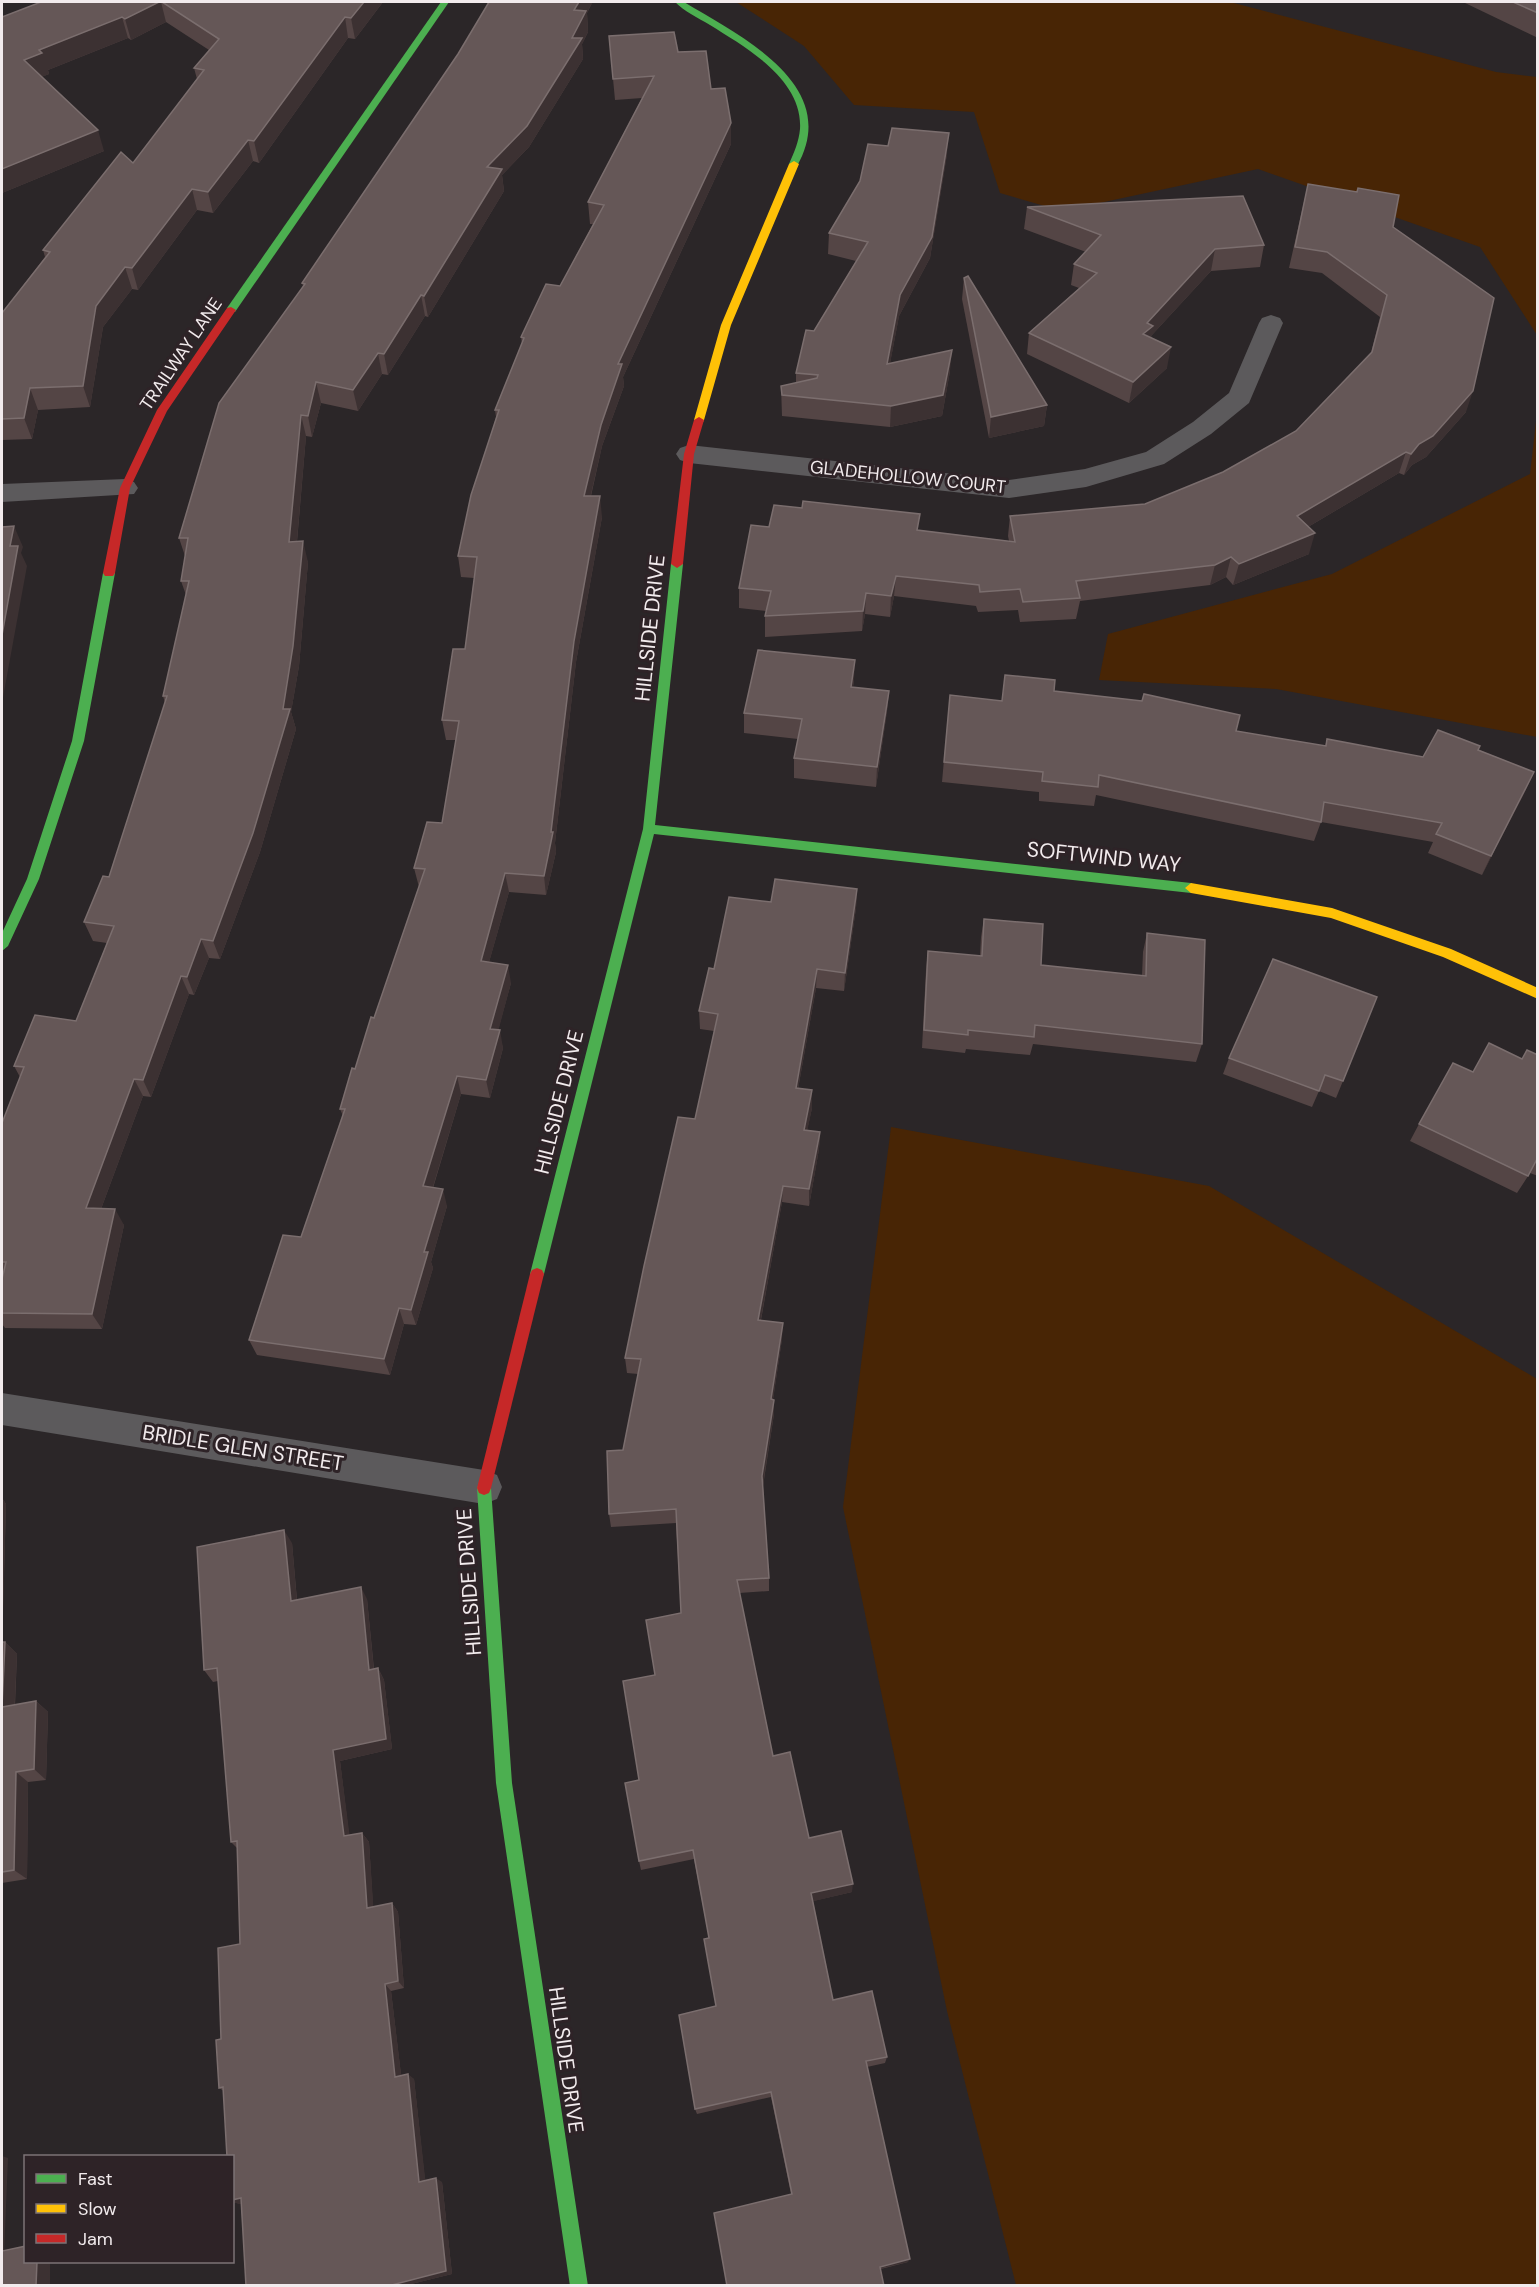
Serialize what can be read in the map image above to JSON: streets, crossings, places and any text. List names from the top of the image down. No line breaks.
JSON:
{"streets":{"street":["TRAILWAY LANE","GLADEHOLLOW COURT","HILLSIDE DRIVE","SOFTWIND WAY","BRIDLE GLEN STREET"]},"crossings":[["GLADEHOLLOW COURT","HILLSIDE DRIVE"],["HILLSIDE DRIVE","SOFTWIND WAY"],["HILLSIDE DRIVE","BRIDLE GLEN STREET"]],"legend":["Fast","Slow","Jam"]}
